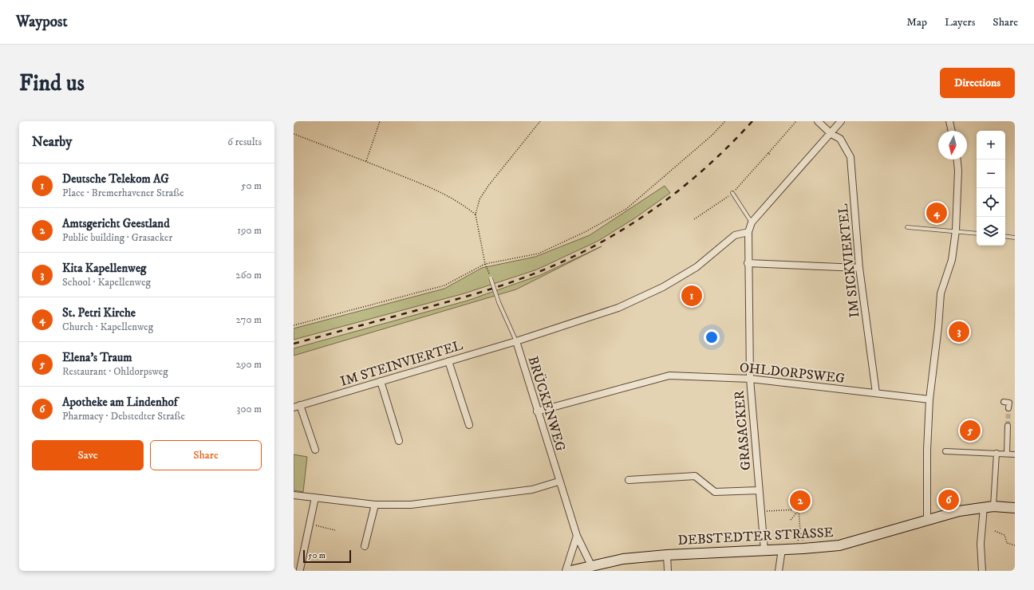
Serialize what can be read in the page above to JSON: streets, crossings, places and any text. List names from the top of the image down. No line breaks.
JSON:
{"streets":{"main road":["DEBSTEDTER STRASSE"],"street":["IM SICKVIERTEL","IM STEINVIERTEL","OHLDORPSWEG","BRÜCKENWEG","GRASACKER"]},"crossings":[["IM SICKVIERTEL","OHLDORPSWEG"],["IM STEINVIERTEL","BRÜCKENWEG"],["IM STEINVIERTEL","GRASACKER"],["OHLDORPSWEG","BRÜCKENWEG"],["OHLDORPSWEG","GRASACKER"],["BRÜCKENWEG","DEBSTEDTER STRASSE"],["GRASACKER","DEBSTEDTER STRASSE"]],"scale_bar":"50 m","north":"bottom","page":{"header":"Waypost","nav":["Map","Layers","Share"],"buttons":["Directions",["Save","Share"]],"title":"Find us","heading":["Nearby","6 results"],"map_buttons":["+","−"],"list":[{"mark":"1","name":"Deutsche Telekom AG","note":"Place · Bremerhavener Straße","value":"50 m"},{"mark":"2","name":"Amtsgericht Geestland","note":"Public building · Grasacker","value":"190 m"},{"mark":"3","name":"Kita Kapellenweg","note":"School · Kapellenweg","value":"260 m"},{"mark":"4","name":"St. Petri Kirche","note":"Church · Kapellenweg","value":"270 m"},{"mark":"5","name":"Elena's Traum","note":"Restaurant · Ohldorpsweg","value":"290 m"},{"mark":"6","name":"Apotheke am Lindenhof","note":"Pharmacy · Debstedter Straße","value":"300 m"}],"pins":["4","1","3","5","6","2"],"scale":"50 m"}}
